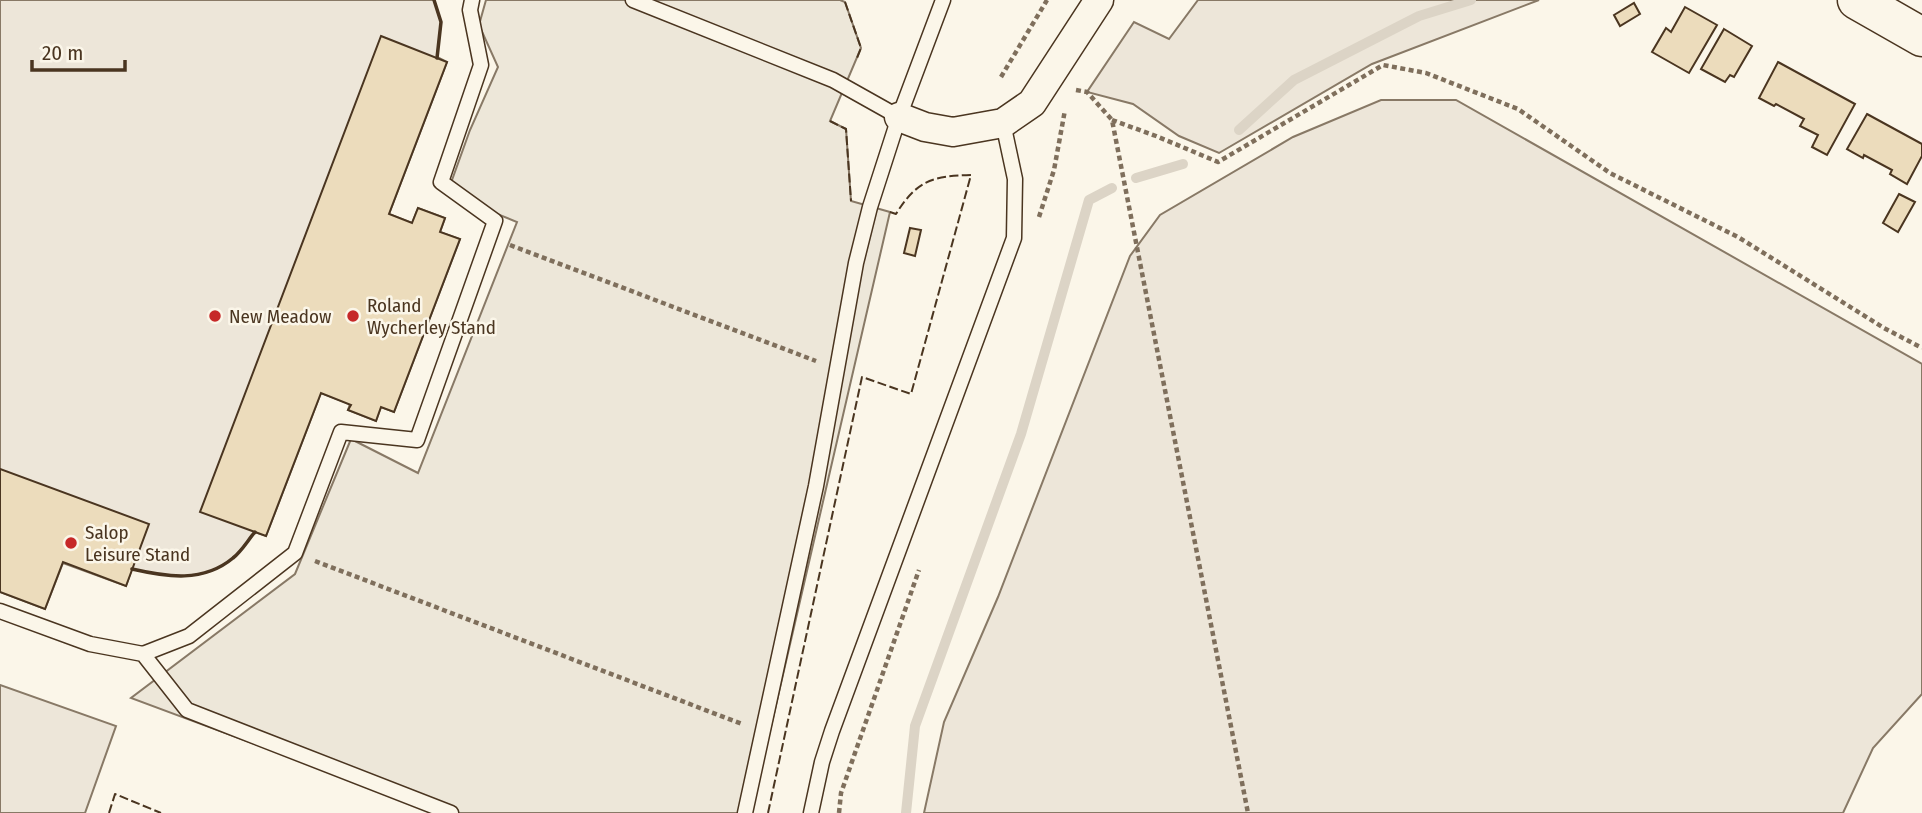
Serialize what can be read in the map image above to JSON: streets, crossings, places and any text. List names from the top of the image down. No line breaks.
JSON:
{"places":["New Meadow","Roland Wycherley Stand","Salop Leisure Stand"],"scale_bar":"20 m"}
